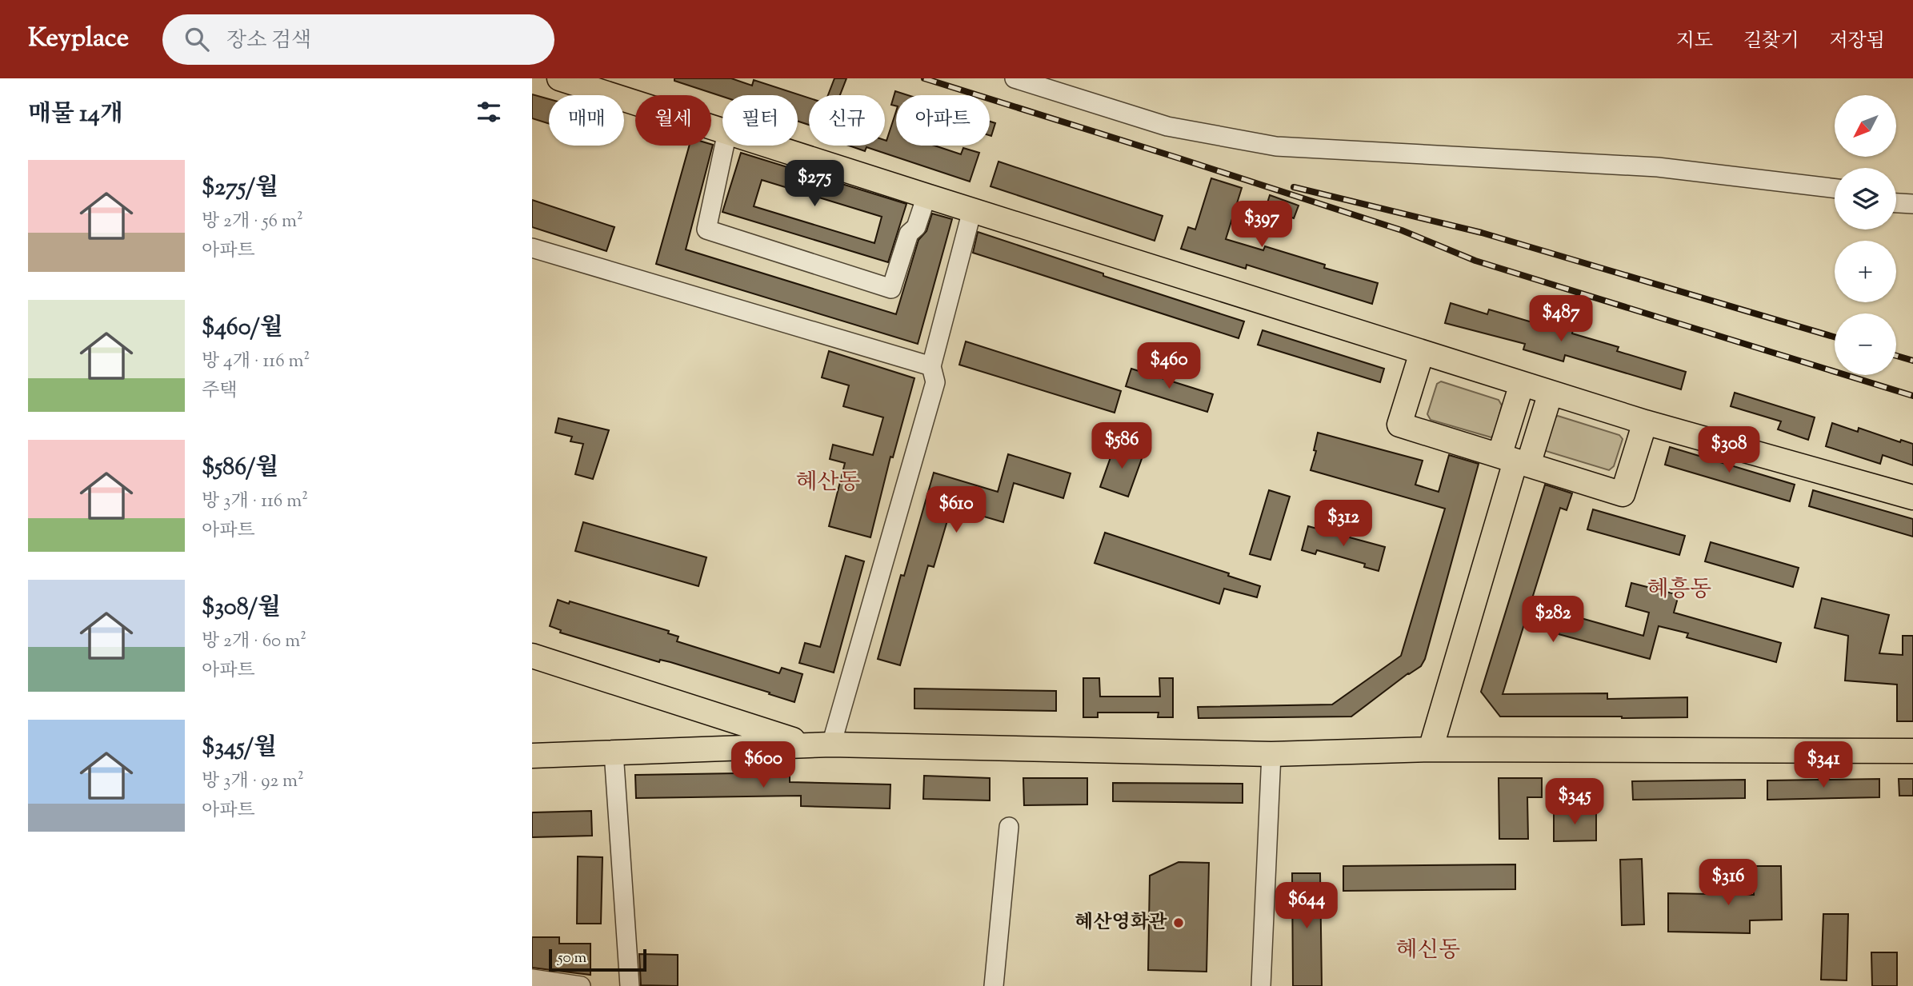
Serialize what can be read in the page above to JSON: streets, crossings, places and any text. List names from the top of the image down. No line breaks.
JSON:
{"districts":["혜산동","혜흥동","혜신동"],"places":["혜산영화관"],"scale_bar":"50 m","north":"bottom left","page":{"header":"Keyplace","search":"장소 검색","nav":["지도","길찾기","저장됨"],"heading":"매물 14개","map_buttons":["+","−"],"chip":["매매","월세","필터","신규","아파트"],"list":[{"name":"$275/월","note":"방 2개 · 56 m² · 아파트"},{"name":"$460/월","note":"방 4개 · 116 m² · 주택"},{"name":"$586/월","note":"방 3개 · 116 m² · 아파트"},{"name":"$308/월","note":"방 2개 · 60 m² · 아파트"},{"name":"$345/월","note":"방 3개 · 92 m² · 아파트"}],"price":["$275","$397","$487","$460","$586","$308","$610","$312","$282","$600","$341","$345","$316","$644"],"scale":"50 m"}}
